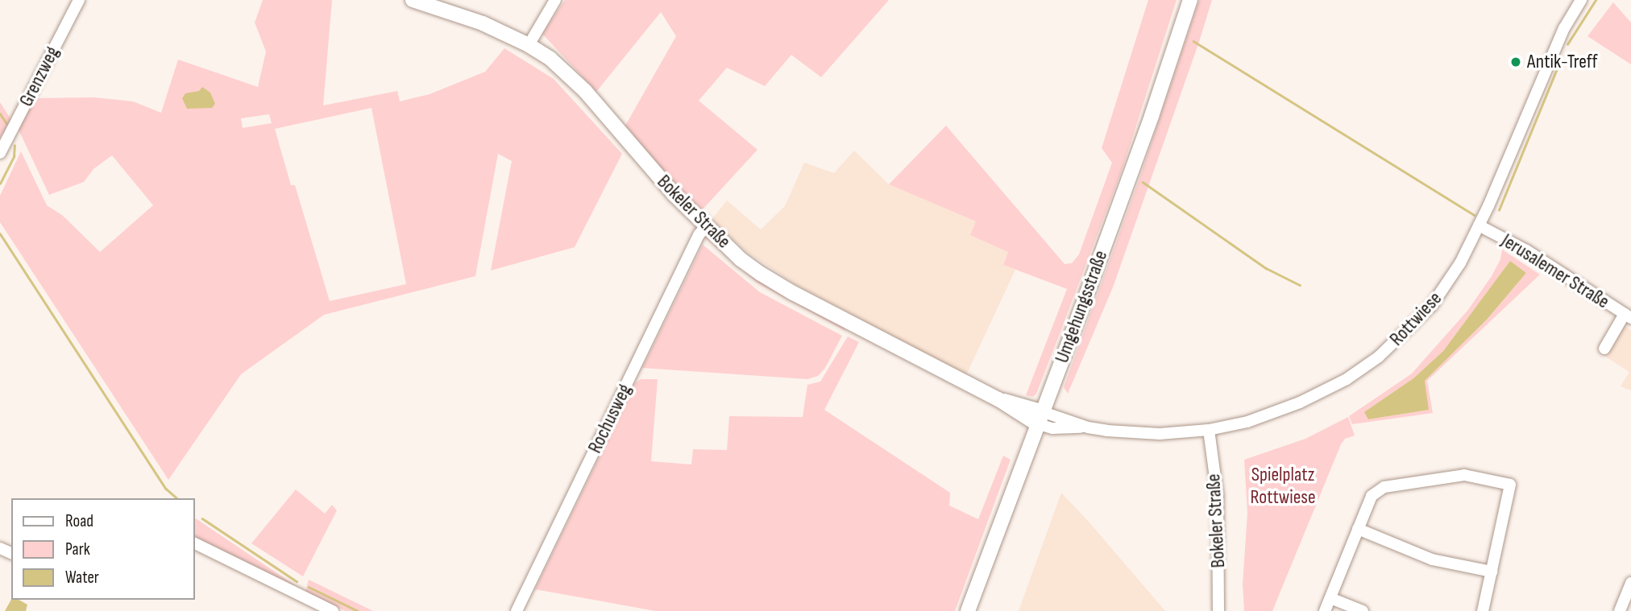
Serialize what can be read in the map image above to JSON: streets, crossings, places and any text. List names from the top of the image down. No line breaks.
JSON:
{"streets":{"main road":["Bokeler Straße","Umgehungsstraße"],"street":["Grenzweg","Jerusalemer Straße","Rottwiese","Rochusweg"]},"crossings":[["Bokeler Straße","Umgehungsstraße"],["Bokeler Straße","Rottwiese"],["Bokeler Straße","Rochusweg"],["Jerusalemer Straße","Rottwiese"],["Umgehungsstraße","Rottwiese"]],"parks":["Spielplatz Rottwiese"],"places":["Antik-Treff"],"legend":["Road","Park","Water"]}
